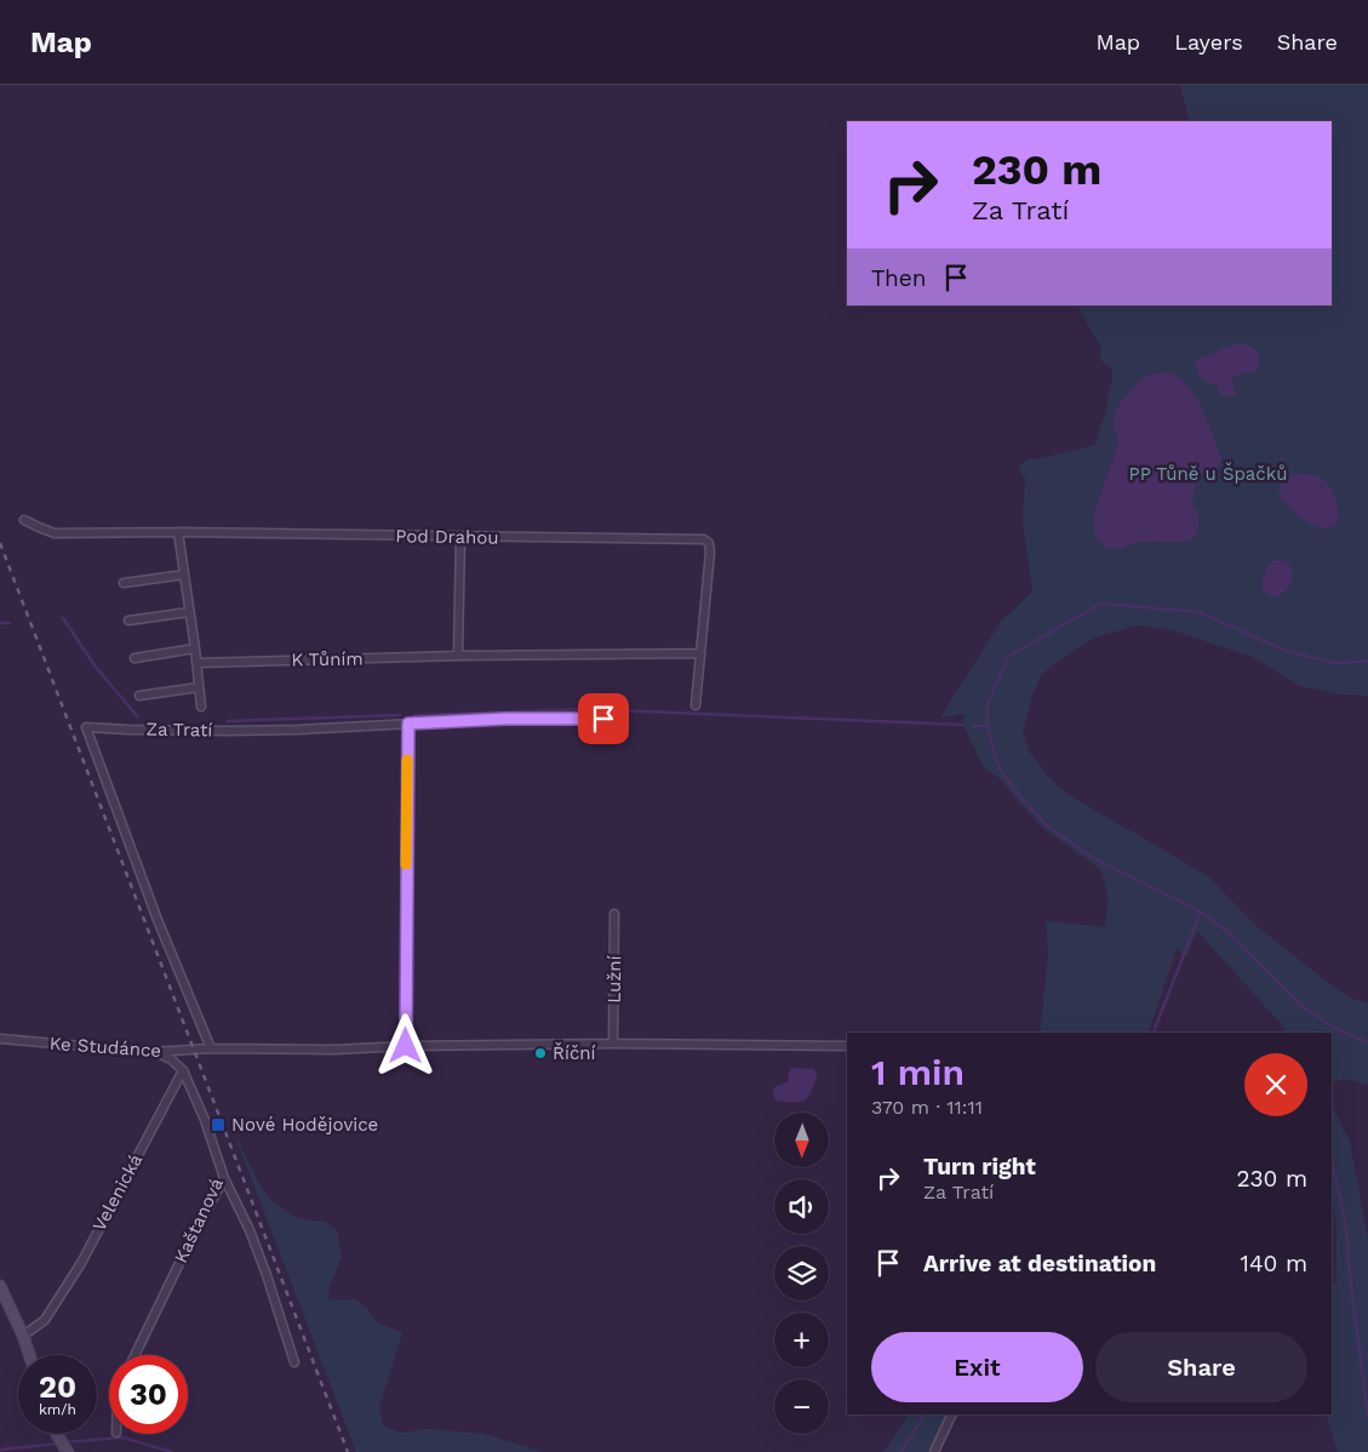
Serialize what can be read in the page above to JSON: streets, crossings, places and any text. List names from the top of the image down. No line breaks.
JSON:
{"streets":{"street":["Pod Drahou","K Tůním","Za Tratí","Lužní","Ke Studánce","Velenická","Kaštanová"]},"crossings":[["Pod Drahou","K Tůním"],["Za Tratí","Ke Studánce"],["Velenická","Kaštanová"]],"parks":["PP Tůně u Špačků"],"places":{"other":["Říční"],"transit":["Nové Hodějovice"]},"north":"bottom","page":{"header":"Map","nav":["Map","Layers","Share"],"turn":["230 m","Za Tratí"],"then":"Then","heading":["1 min","370 m · 11:11"],"map_buttons":["+","−"],"list":[{"name":"Turn right","note":"Za Tratí","value":"230 m"},{"name":"Arrive at destination","value":"140 m"}],"buttons":["Exit","Share"],"speed":"20 km/h","limit":"30"}}
